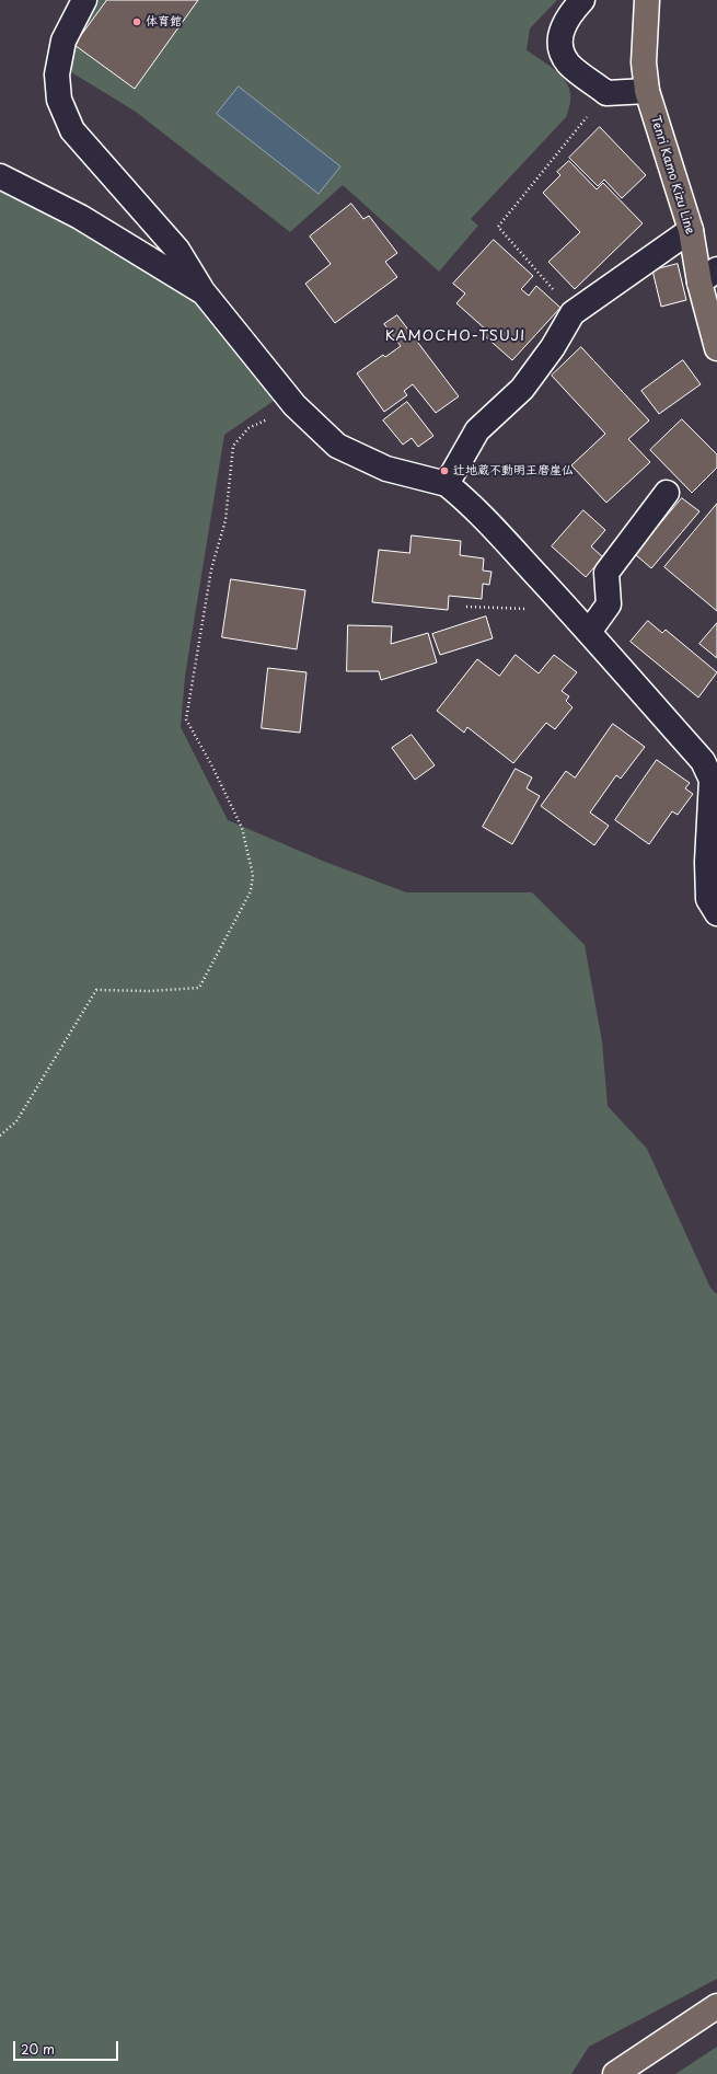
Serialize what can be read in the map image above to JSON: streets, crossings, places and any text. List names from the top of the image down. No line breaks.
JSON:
{"streets":{"main road":["Tenri Kamo Kizu Line"]},"districts":["KAMOCHO-TSUJI"],"places":["体育館","辻地蔵不動明王磨崖仏"],"scale_bar":"20 m"}
